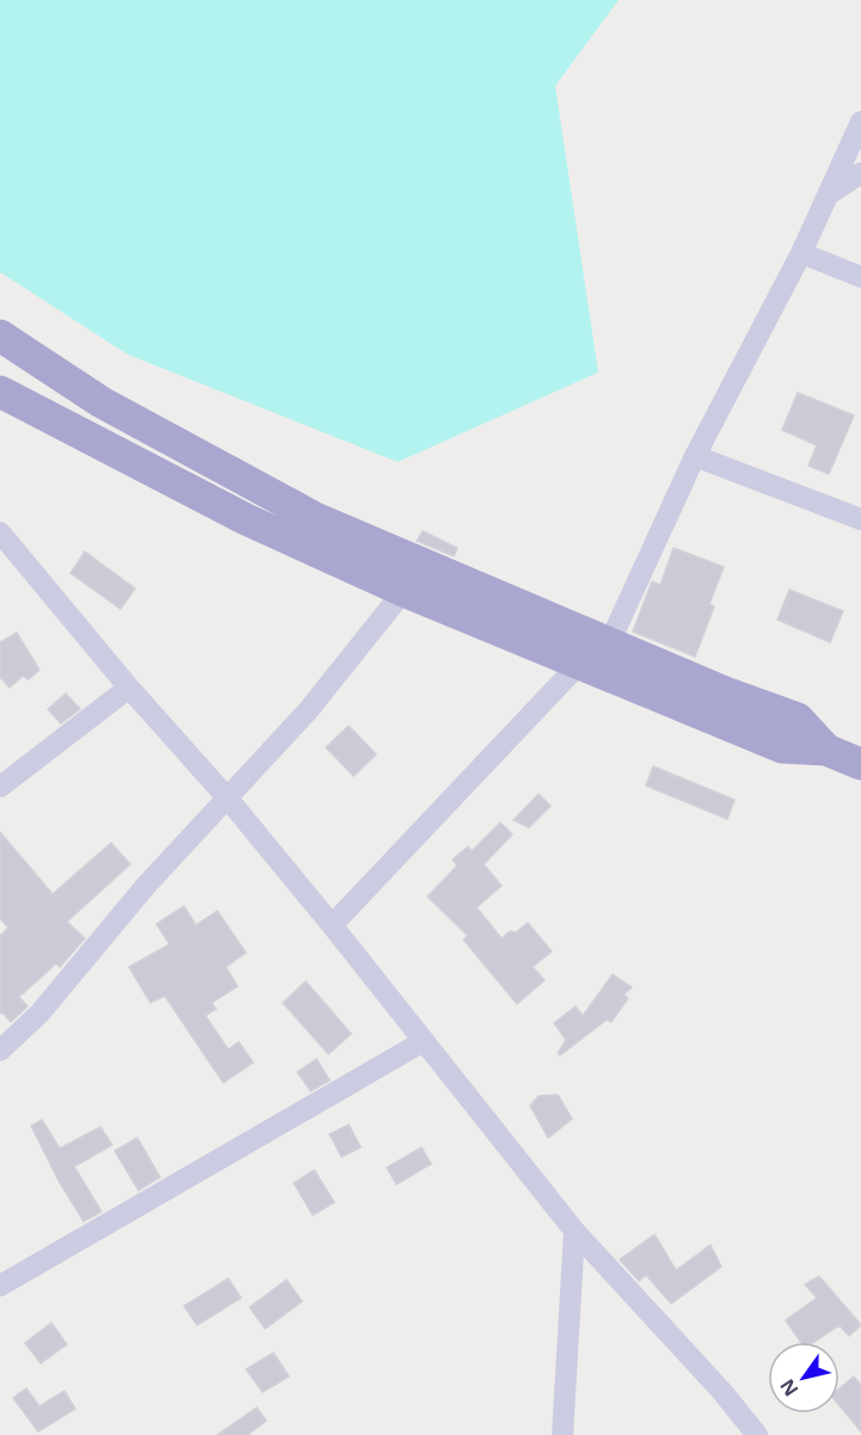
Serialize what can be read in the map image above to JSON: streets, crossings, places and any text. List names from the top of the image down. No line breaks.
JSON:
{"north":"bottom left"}
